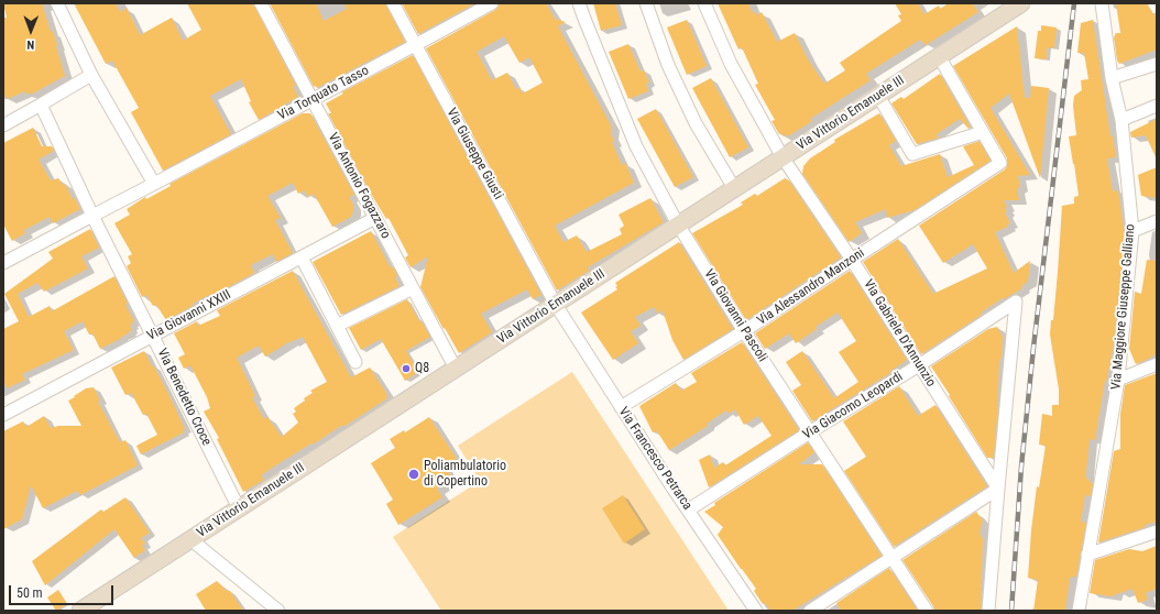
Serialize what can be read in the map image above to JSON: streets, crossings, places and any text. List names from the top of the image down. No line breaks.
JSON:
{"streets":{"street":["Via Torquato Tasso","Via Vittorio Emanuele III","Via Giuseppe Giusti","Via Antonio Fogazzaro","Via Alessandro Manzoni","Via Maggiore Giuseppe Galliano","Via Giovanni XXIII","Via Giovanni Pascoli","Via Gabriele D'Annunzio","Via Benedetto Croce","Via Giacomo Leopardi","Via Francesco Petrarca"]},"crossings":[["Via Torquato Tasso","Via Giuseppe Giusti"],["Via Torquato Tasso","Via Antonio Fogazzaro"],["Via Torquato Tasso","Via Benedetto Croce"],["Via Vittorio Emanuele III","Via Giuseppe Giusti"],["Via Vittorio Emanuele III","Via Antonio Fogazzaro"],["Via Vittorio Emanuele III","Via Giovanni Pascoli"],["Via Vittorio Emanuele III","Via Gabriele D'Annunzio"],["Via Vittorio Emanuele III","Via Benedetto Croce"],["Via Vittorio Emanuele III","Via Francesco Petrarca"],["Via Giuseppe Giusti","Via Francesco Petrarca"],["Via Antonio Fogazzaro","Via Giovanni XXIII"],["Via Alessandro Manzoni","Via Giovanni Pascoli"],["Via Alessandro Manzoni","Via Gabriele D'Annunzio"],["Via Alessandro Manzoni","Via Francesco Petrarca"],["Via Giovanni XXIII","Via Benedetto Croce"],["Via Giovanni Pascoli","Via Giacomo Leopardi"],["Via Gabriele D'Annunzio","Via Giacomo Leopardi"],["Via Giacomo Leopardi","Via Francesco Petrarca"]],"places":["Q8","Poliambulatorio di Copertino"],"scale_bar":"50 m","north":"bottom"}
